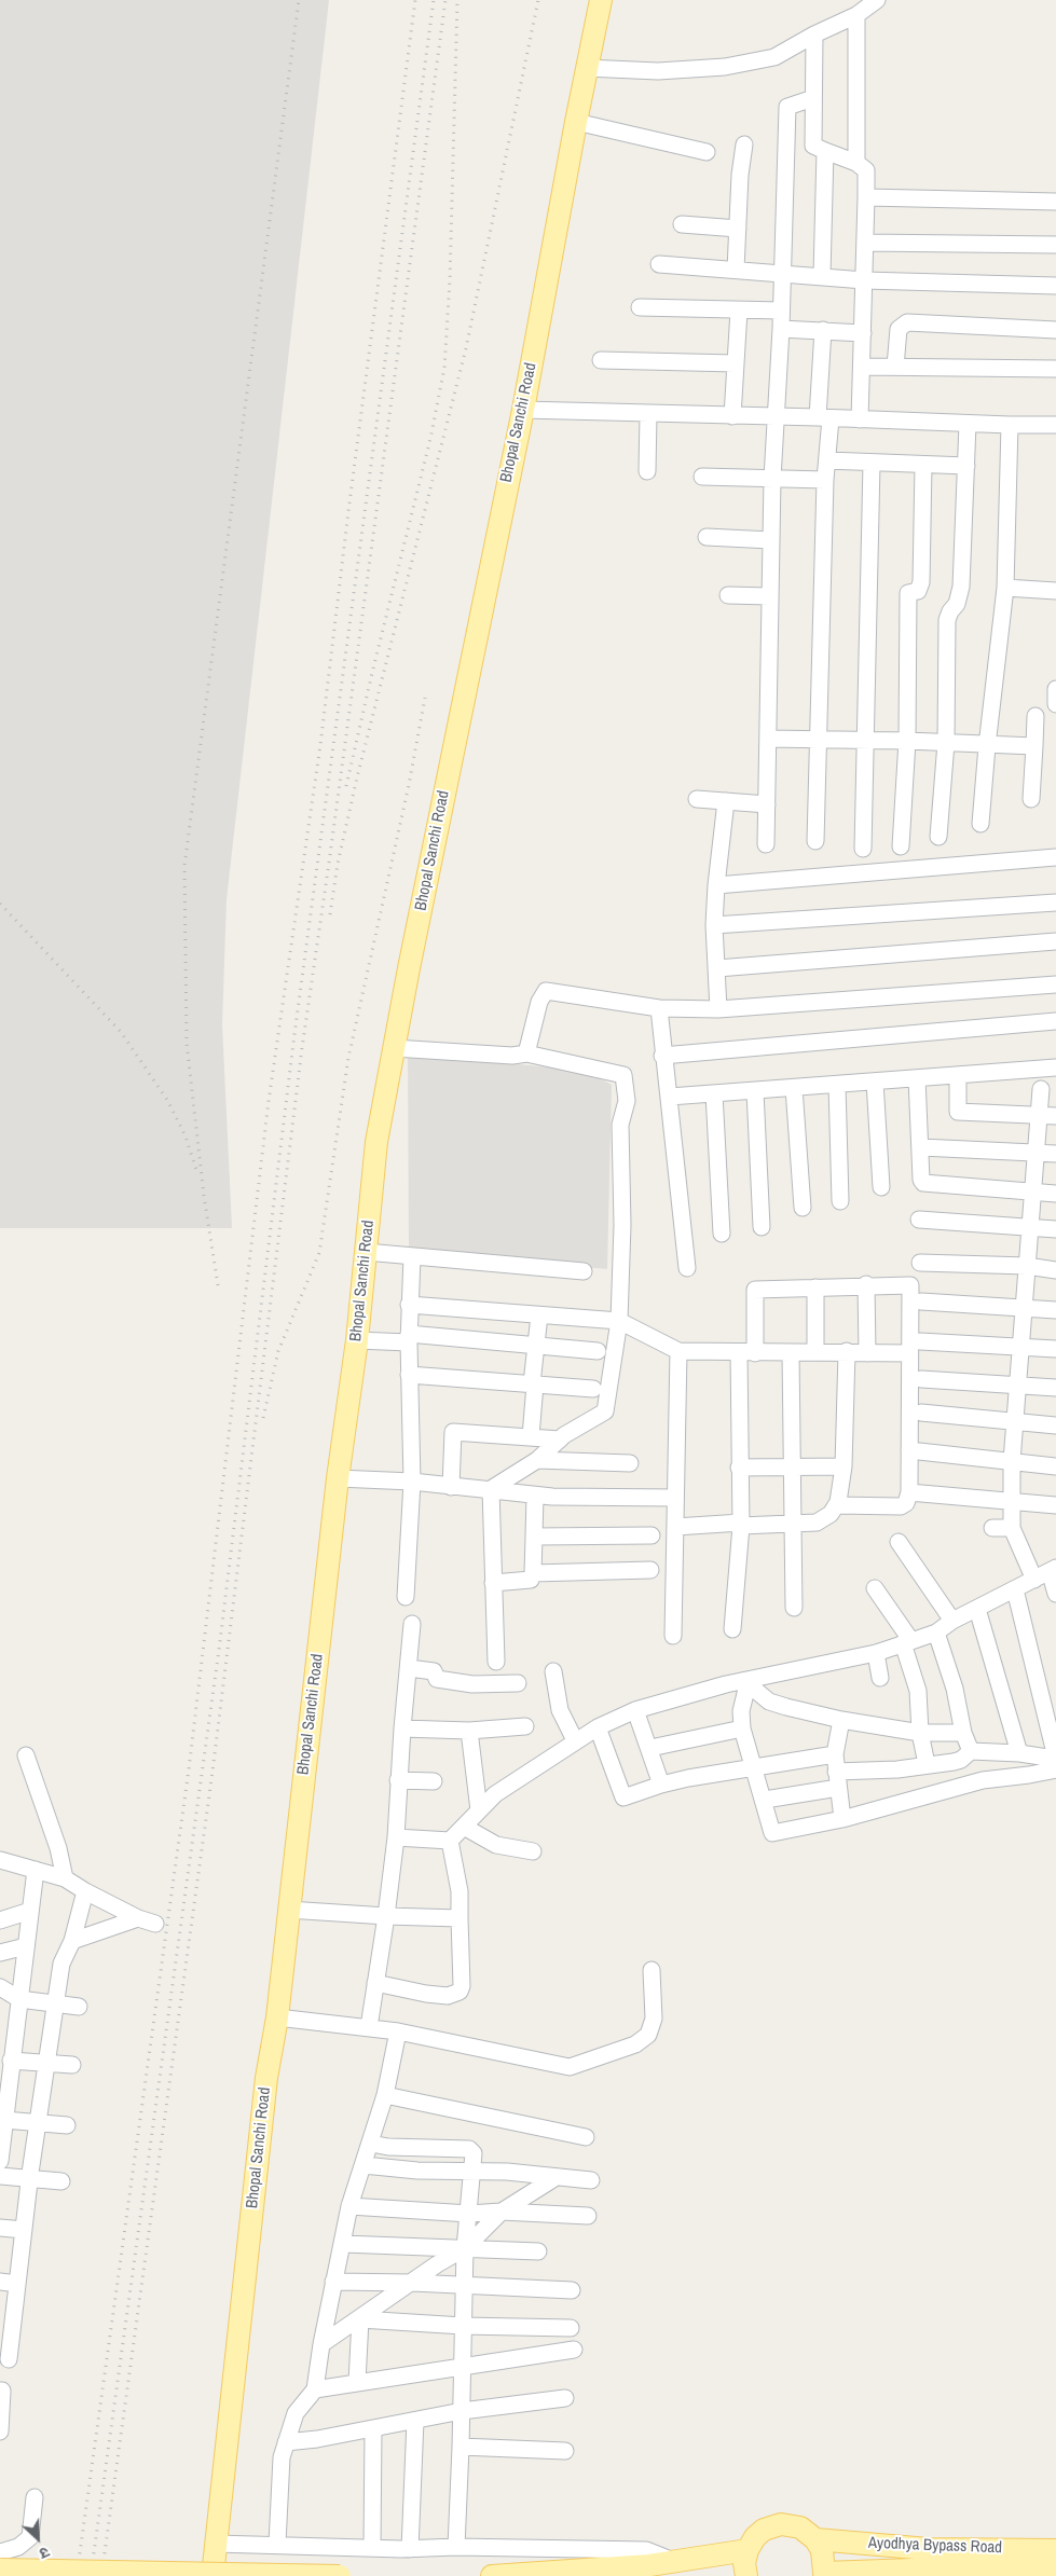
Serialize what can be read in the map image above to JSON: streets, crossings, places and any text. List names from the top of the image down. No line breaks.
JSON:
{"streets":{"main road":["Bhopal Sanchi Road","Ayodhya Bypass Road"]},"north":"bottom right"}
